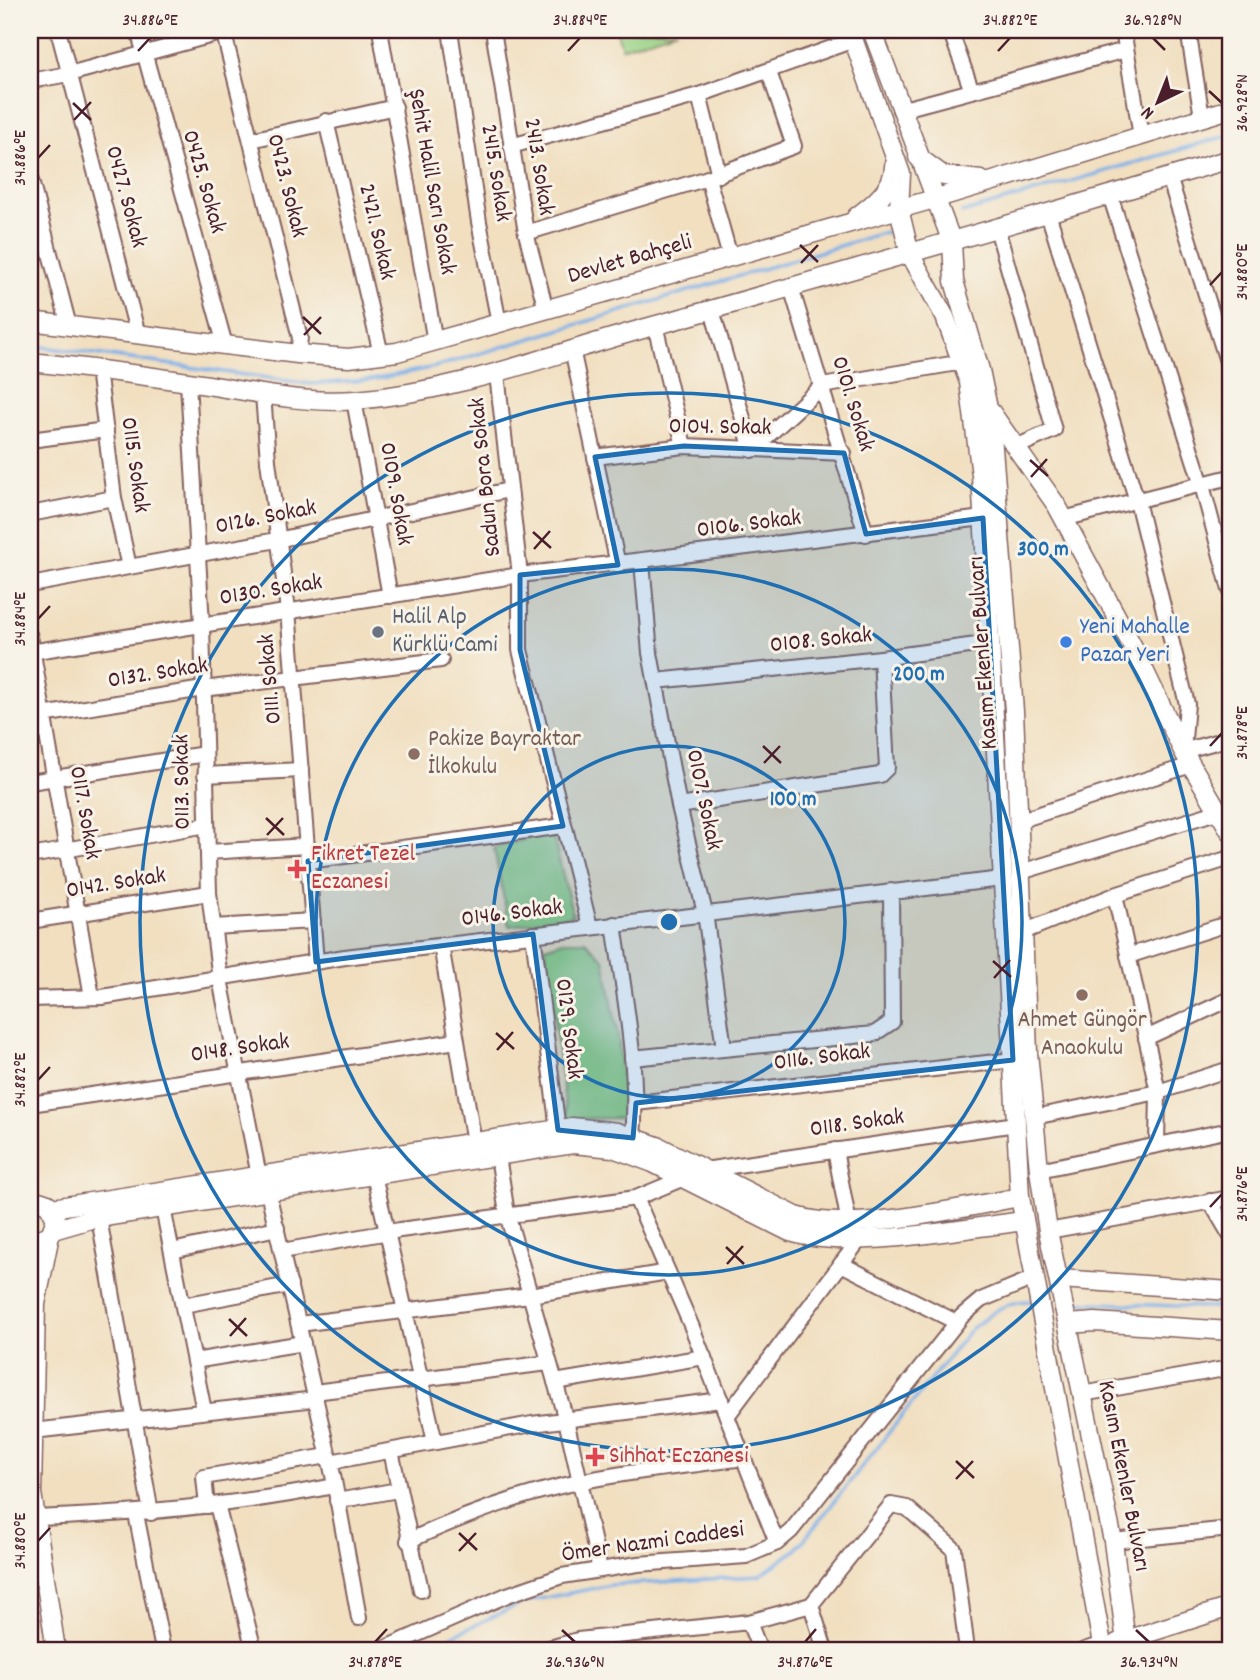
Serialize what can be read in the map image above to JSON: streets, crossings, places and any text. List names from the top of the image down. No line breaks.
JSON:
{"streets":{"street":["2413. Sokak","2415. Sokak","0425. Sokak","Şehit Halil Sarı Sokak","0423. Sokak","0427. Sokak","2421. Sokak","Devlet Bahçeli","0101. Sokak","0104. Sokak","0115. Sokak","Sadun Bora Sokak","0109. Sokak","0126. Sokak","0106. Sokak","0130. Sokak","0108. Sokak","Kasım Ekenler Bulvarı","0132. Sokak","0111. Sokak","0113. Sokak","0107. Sokak","0117. Sokak","0142. Sokak","0146. Sokak","0129. Sokak","0148. Sokak","0116. Sokak","0118. Sokak","Ömer Nazmi Caddesi"]},"crossings":[["2413. Sokak","Devlet Bahçeli"],["2415. Sokak","Devlet Bahçeli"],["0425. Sokak","Devlet Bahçeli"],["Şehit Halil Sarı Sokak","Devlet Bahçeli"],["0423. Sokak","Devlet Bahçeli"],["0427. Sokak","Devlet Bahçeli"],["2421. Sokak","Devlet Bahçeli"],["Devlet Bahçeli","Kasım Ekenler Bulvarı"],["0101. Sokak","0104. Sokak"],["0101. Sokak","0106. Sokak"],["0115. Sokak","0126. Sokak"],["Sadun Bora Sokak","0126. Sokak"],["Sadun Bora Sokak","0106. Sokak"],["Sadun Bora Sokak","0130. Sokak"],["Sadun Bora Sokak","0146. Sokak"],["0109. Sokak","0126. Sokak"],["0109. Sokak","0130. Sokak"],["0126. Sokak","0111. Sokak"],["0126. Sokak","0113. Sokak"],["0106. Sokak","0130. Sokak"],["0106. Sokak","Kasım Ekenler Bulvarı"],["0106. Sokak","0107. Sokak"],["0130. Sokak","0111. Sokak"],["0130. Sokak","0113. Sokak"],["0130. Sokak","0117. Sokak"],["0108. Sokak","Kasım Ekenler Bulvarı"],["0108. Sokak","0107. Sokak"],["Kasım Ekenler Bulvarı","0146. Sokak"],["Kasım Ekenler Bulvarı","0116. Sokak"],["Kasım Ekenler Bulvarı","0118. Sokak"],["Kasım Ekenler Bulvarı","Ömer Nazmi Caddesi"],["0132. Sokak","0111. Sokak"],["0132. Sokak","0113. Sokak"],["0132. Sokak","0117. Sokak"],["0111. Sokak","0146. Sokak"],["0113. Sokak","0142. Sokak"],["0113. Sokak","0146. Sokak"],["0113. Sokak","0148. Sokak"],["0107. Sokak","0146. Sokak"],["0117. Sokak","0142. Sokak"],["0117. Sokak","0146. Sokak"],["0146. Sokak","0129. Sokak"]],"places":{"other":["Halil Alp Kürklü Cami","Yeni Mahalle Pazar Yeri","Pakize Bayraktar İlkokulu","Ahmet Güngör Anaokulu"],"health":["Fikret Tezel Eczanesi","Sıhhat Eczanesi"]},"north":"bottom left","coordinates":["34.886°E","34.884°E","34.882°E","36.928°N","34.880°E","34.878°E","34.876°E","36.936°N","36.934°N"],"rings":["300 m","200 m","100 m"]}
